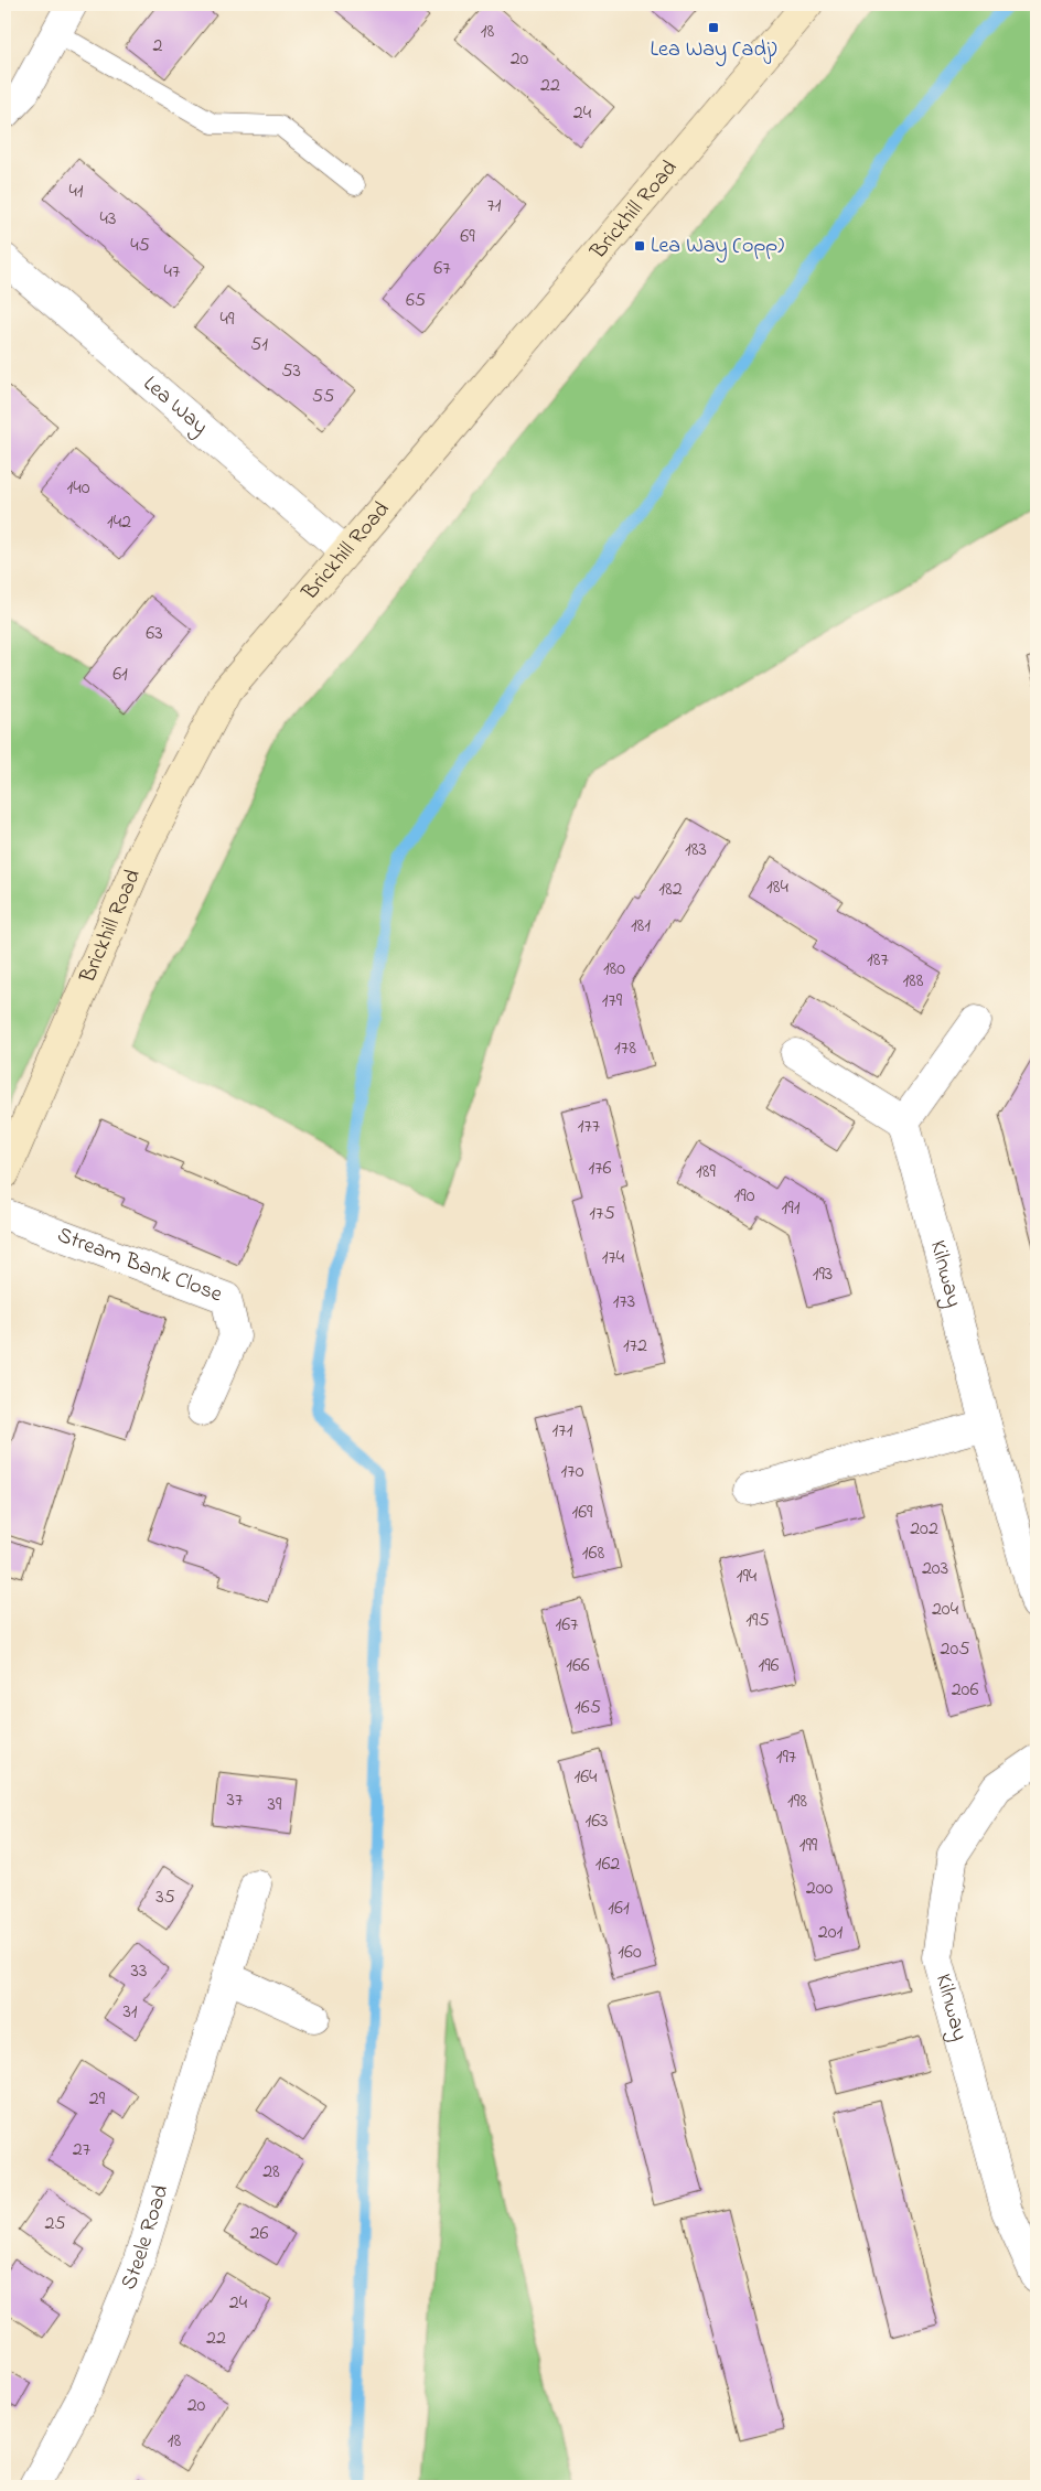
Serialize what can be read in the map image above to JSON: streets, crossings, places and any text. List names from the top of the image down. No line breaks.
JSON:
{"streets":{"street":["Brickhill Road","Lea Way","Stream Bank Close","Kilnway","Steele Road"]},"crossings":[["Brickhill Road","Lea Way"]],"places":{"transit":["Lea Way (adj)","Lea Way (opp)"]},"house_numbers":["18","2","20","22","24","41","71","43","69","45","67","47","65","49","51","53","55","140","142","63","61","183","184","182","181","187","180","188","179","178","177","176","189","190","191","175","174","193","173","172","171","170","169","202","168","203","194","204","195","167","205","166","196","206","165","197","164","37","198","39","163","199","162","200","35","161","201","160","33","31","29","27","28","25","26","24","22","20","18"]}
